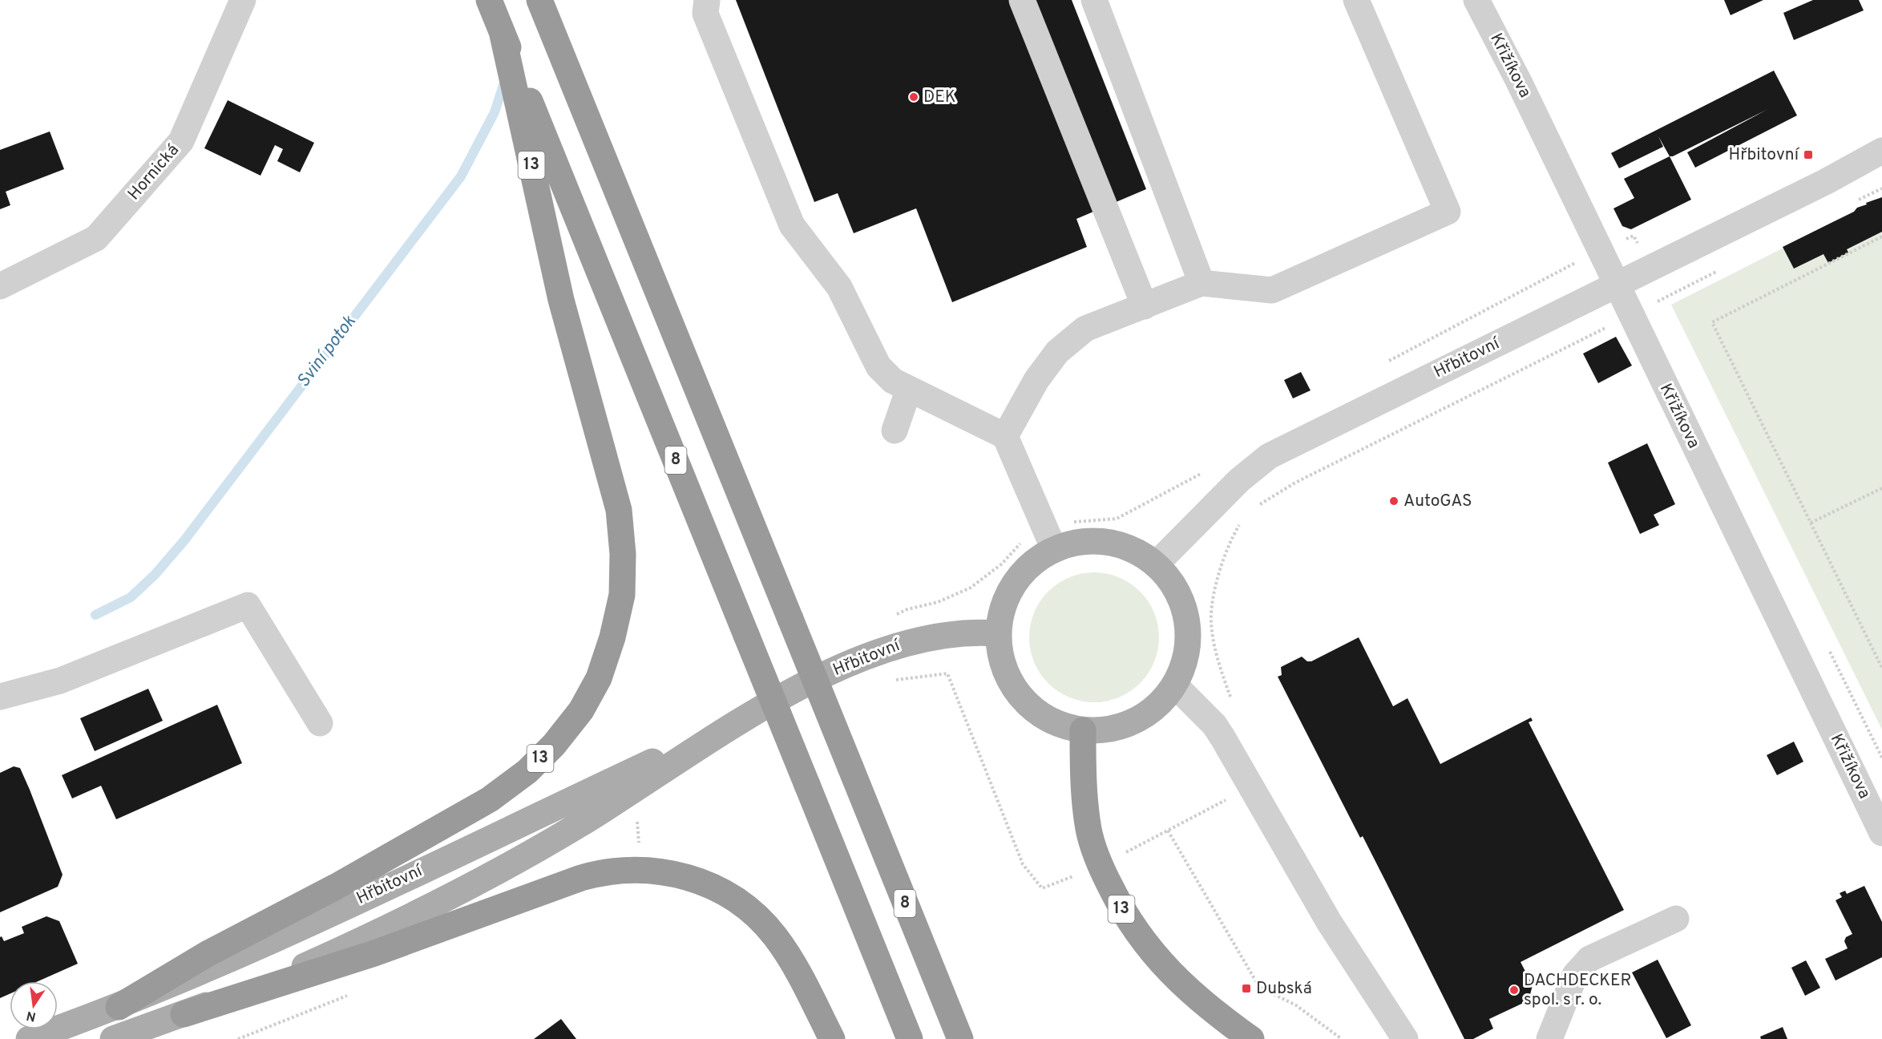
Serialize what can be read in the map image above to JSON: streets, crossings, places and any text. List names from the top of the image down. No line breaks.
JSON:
{"streets":{"highway":["13","8"],"main road":["Hřbitovní"],"street":["Křižíkova","Hornická"]},"crossings":[["Křižíkova","Hřbitovní"],["13","Hřbitovní"],["13","8"]],"water":["Sviní potok"],"places":{"other":["DEK","AutoGAS","DACHDECKER spol. s r. o."],"transit":["Hřbitovní","Dubská"]},"north":"bottom"}
